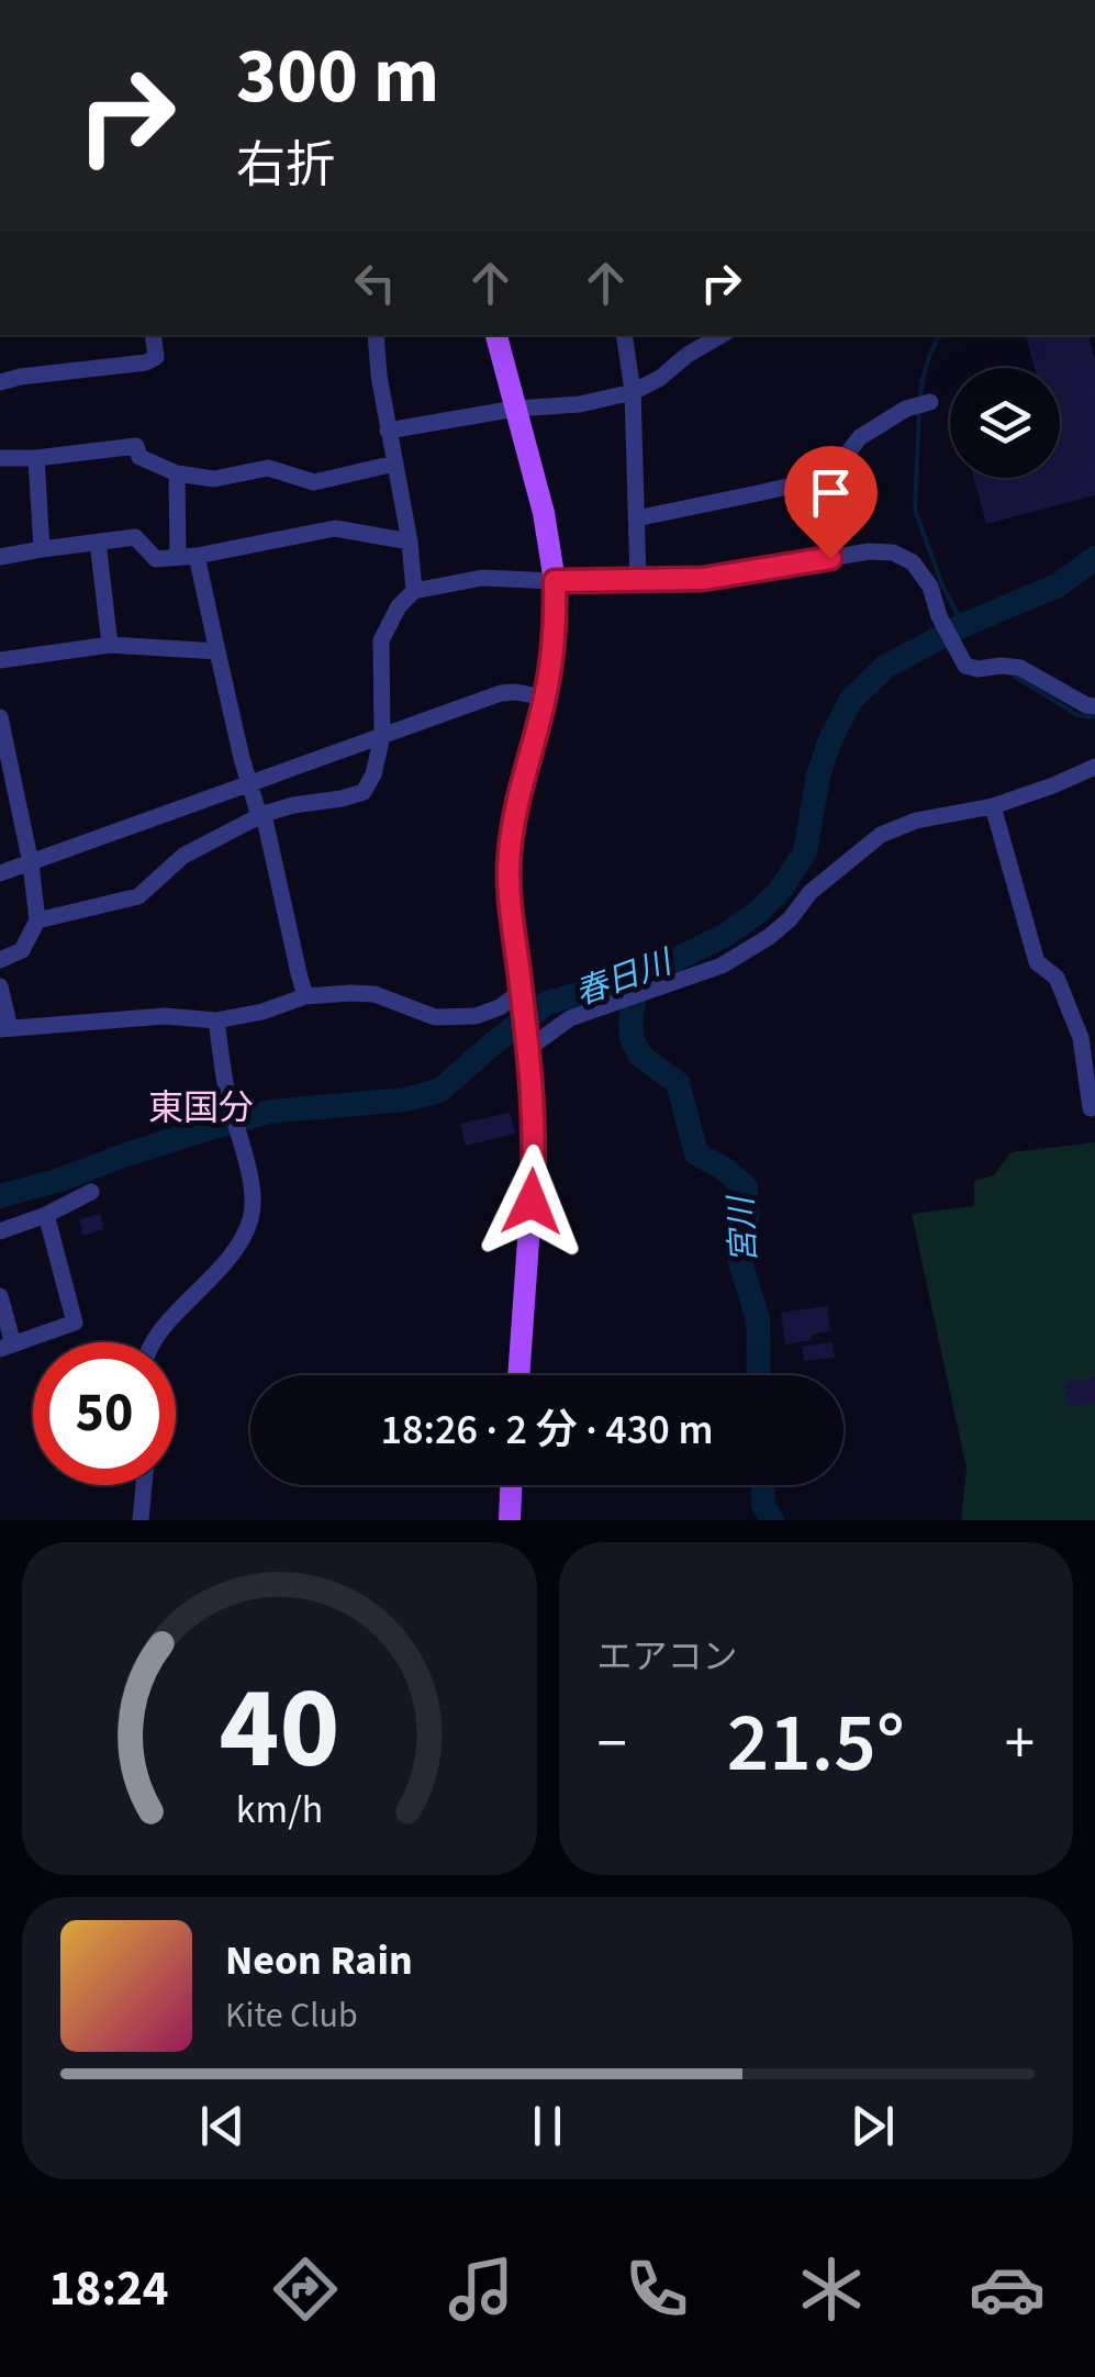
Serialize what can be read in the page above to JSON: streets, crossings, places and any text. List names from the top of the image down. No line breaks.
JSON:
{"districts":["東国分"],"water":["春日川","宮川"],"page":{"turn":["300 m","右折"],"limit":"50","trip":"18:26 · 2 分 · 430 m","tile":"エアコン","heat":["−","21.5°","+"],"song":["Neon Rain","Kite Club"],"tabs":"18:24","gauge":["40","km/h"]}}
